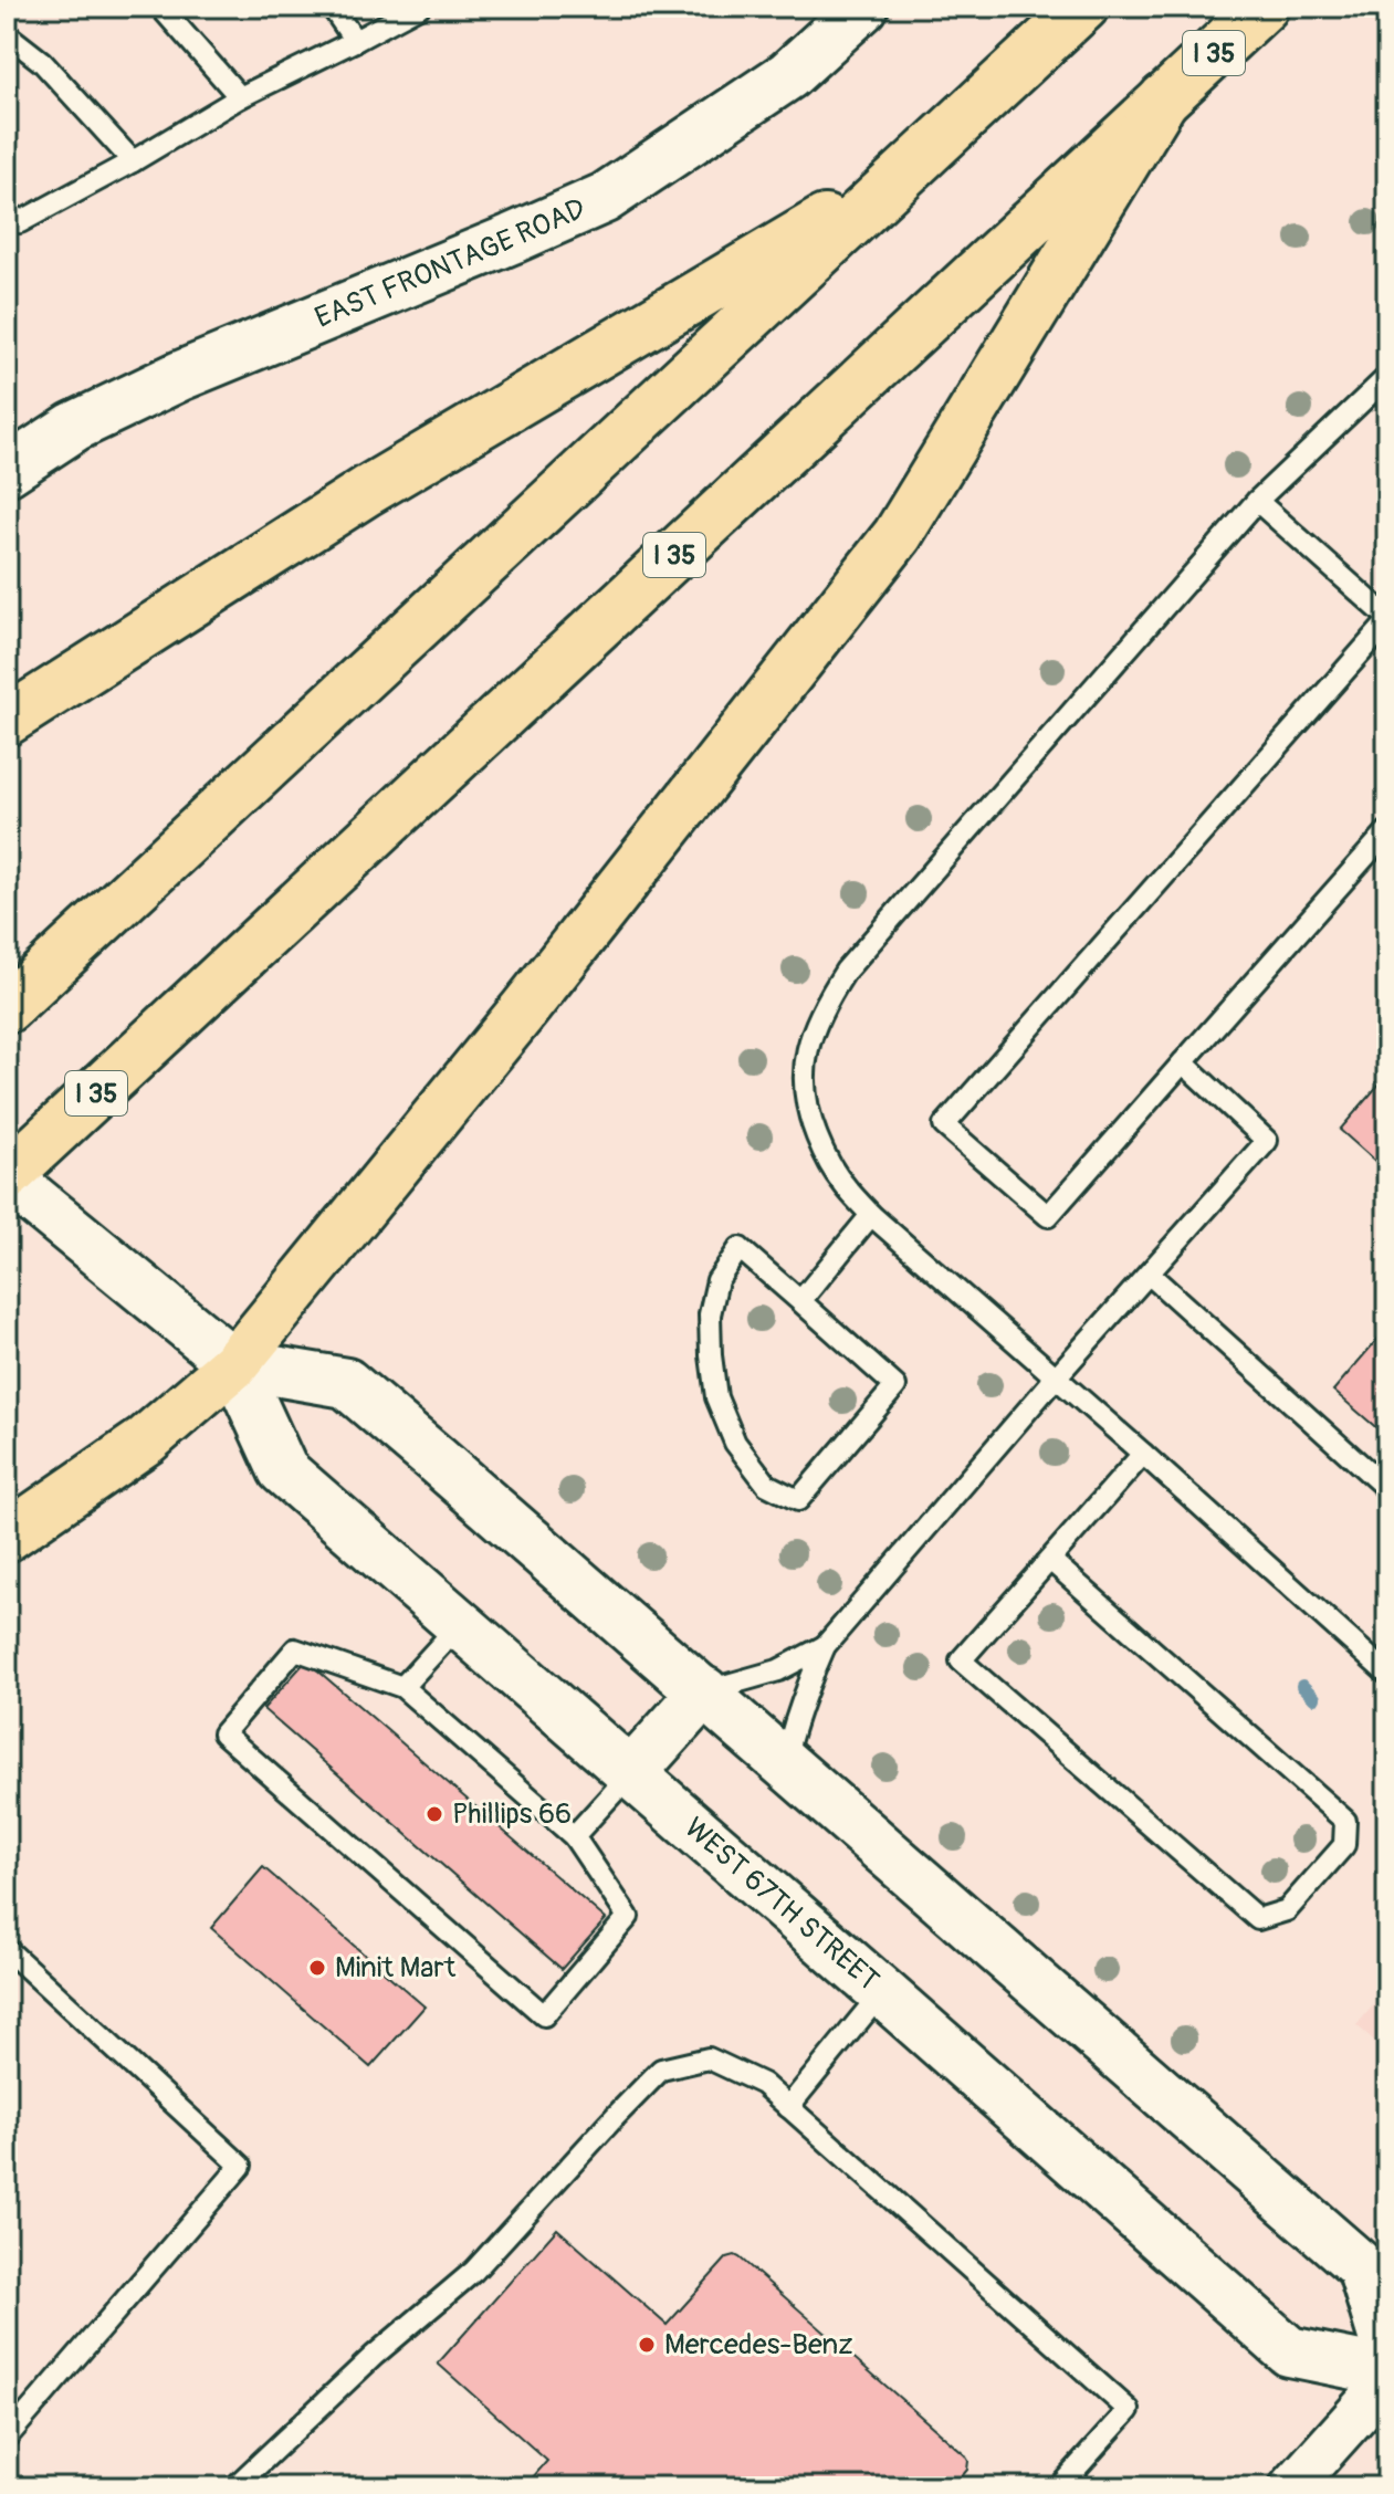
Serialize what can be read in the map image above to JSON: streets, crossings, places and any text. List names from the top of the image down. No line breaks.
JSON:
{"streets":{"highway":["I 35"],"street":["EAST FRONTAGE ROAD","WEST 67TH STREET"]},"crossings":[["I 35","WEST 67TH STREET"]],"places":["Phillips 66","Minit Mart","Mercedes-Benz"]}
